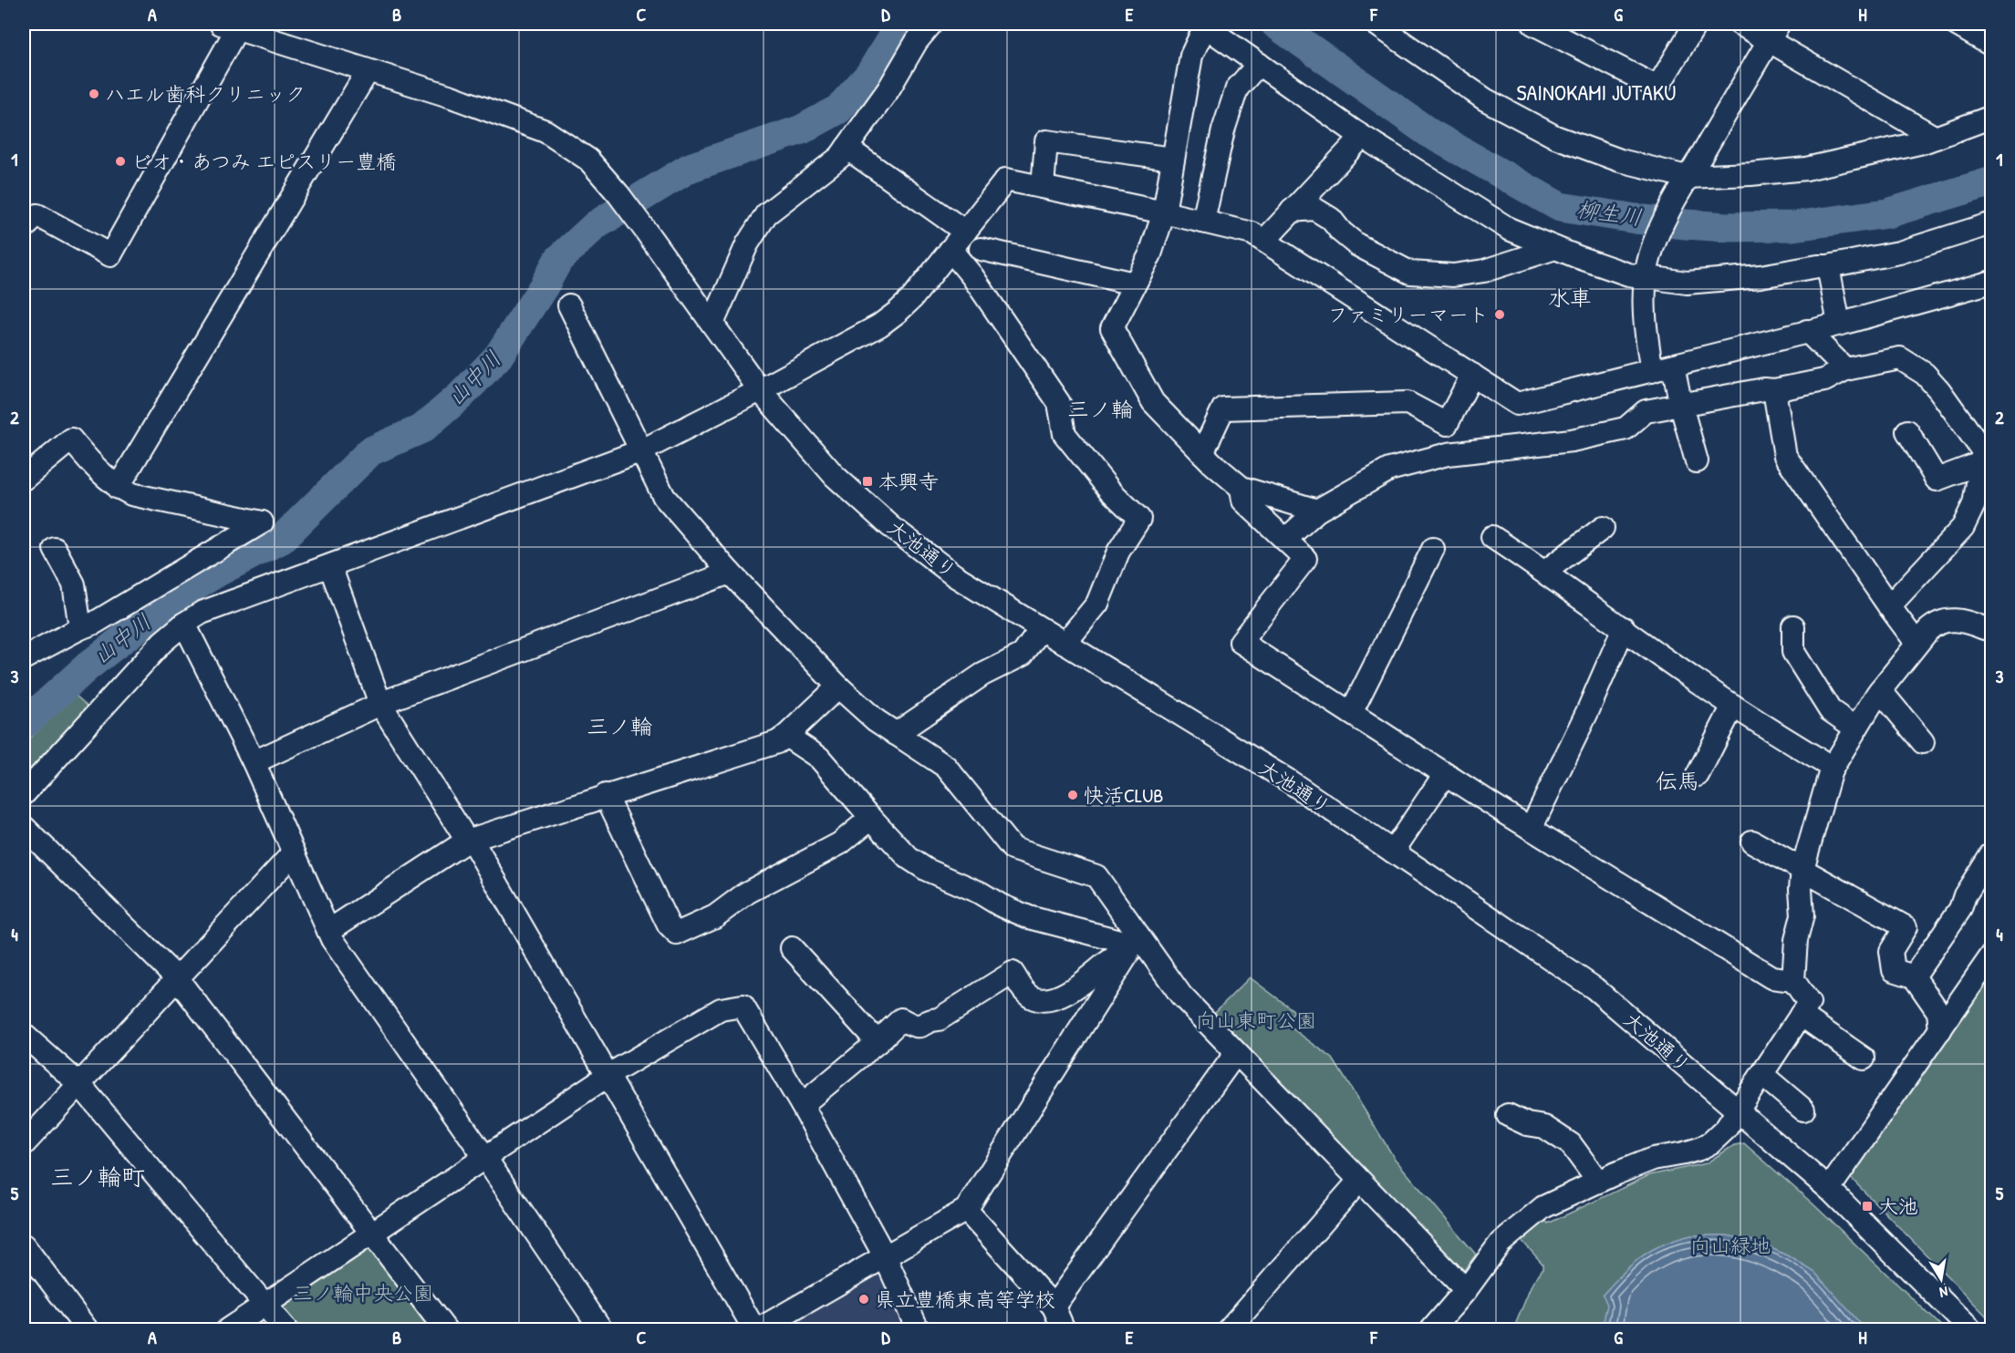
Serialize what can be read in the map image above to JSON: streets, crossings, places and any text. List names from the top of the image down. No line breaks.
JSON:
{"streets":{"street":["大池通り"]},"districts":["SAINOKAMI JUTAKU","水車","三ノ輪","三ノ輪","伝馬","三ノ輪町"],"water":["柳生川","山中川"],"parks":["向山東町公園","向山緑地","三ノ輪中央公園"],"places":{"other":["ハエル歯科クリニック","ビオ・あつみ エピスリー豊橋","ファミリーマート","快活CLUB","県立豊橋東高等学校"],"transit":["本興寺","大池"]},"north":"bottom","grid":{"columns":["A","B","C","D","E","F","G","H"],"rows":["1","2","3","4","5"]}}
